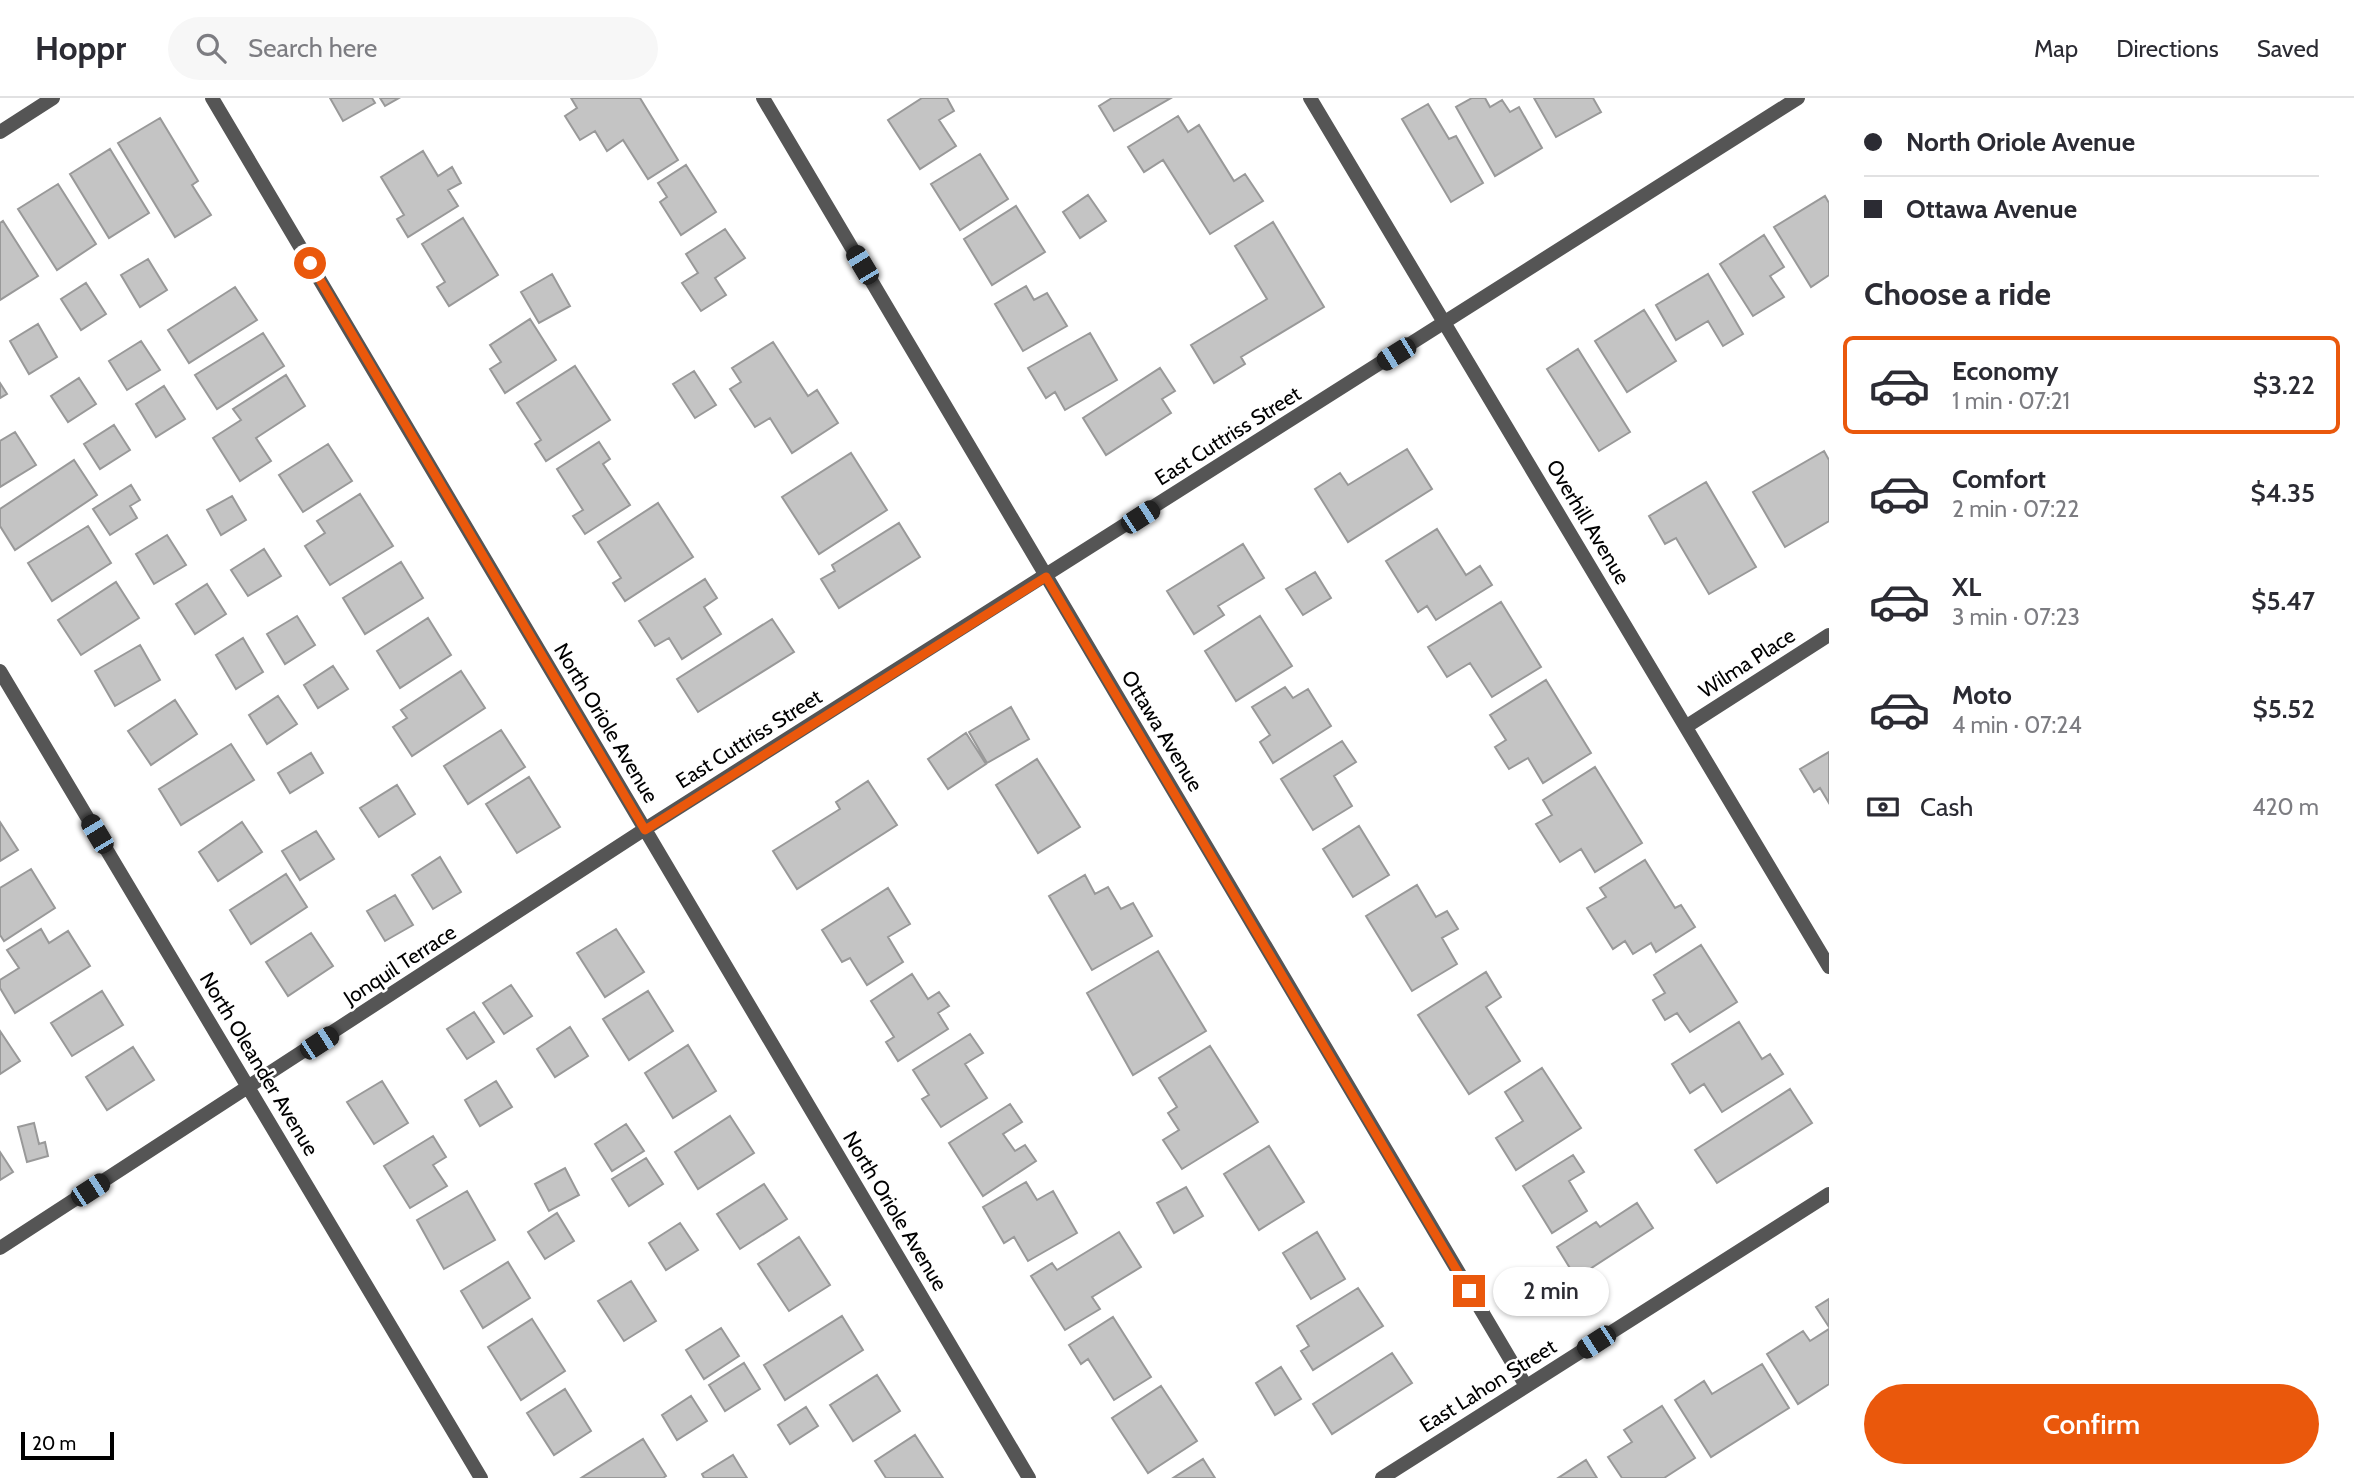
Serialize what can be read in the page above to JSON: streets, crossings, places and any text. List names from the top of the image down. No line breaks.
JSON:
{"streets":{"street":["East Cuttriss Street","Overhill Avenue","Wilma Place","North Oriole Avenue","Ottawa Avenue","Jonquil Terrace","North Oleander Avenue","East Lahon Street"]},"crossings":[["East Cuttriss Street","Overhill Avenue"],["East Cuttriss Street","North Oriole Avenue"],["East Cuttriss Street","Ottawa Avenue"],["East Cuttriss Street","Jonquil Terrace"],["Overhill Avenue","Wilma Place"],["North Oriole Avenue","Jonquil Terrace"],["Ottawa Avenue","East Lahon Street"],["Jonquil Terrace","North Oleander Avenue"]],"scale_bar":"20 m","page":{"header":"Hoppr","search":"Search here","nav":["Map","Directions","Saved"],"banner":["North Oriole Avenue","Ottawa Avenue"],"heading":"Choose a ride","list":[{"name":"Economy","note":"1 min · 07:21","value":"$3.22"},{"name":"Comfort","note":"2 min · 07:22","value":"$4.35"},{"name":"XL","note":"3 min · 07:23","value":"$5.47"},{"name":"Moto","note":"4 min · 07:24","value":"$5.52"}],"pay":["Cash","420 m"],"bubble":"2 min","buttons":"Confirm","scale":"20 m"}}
